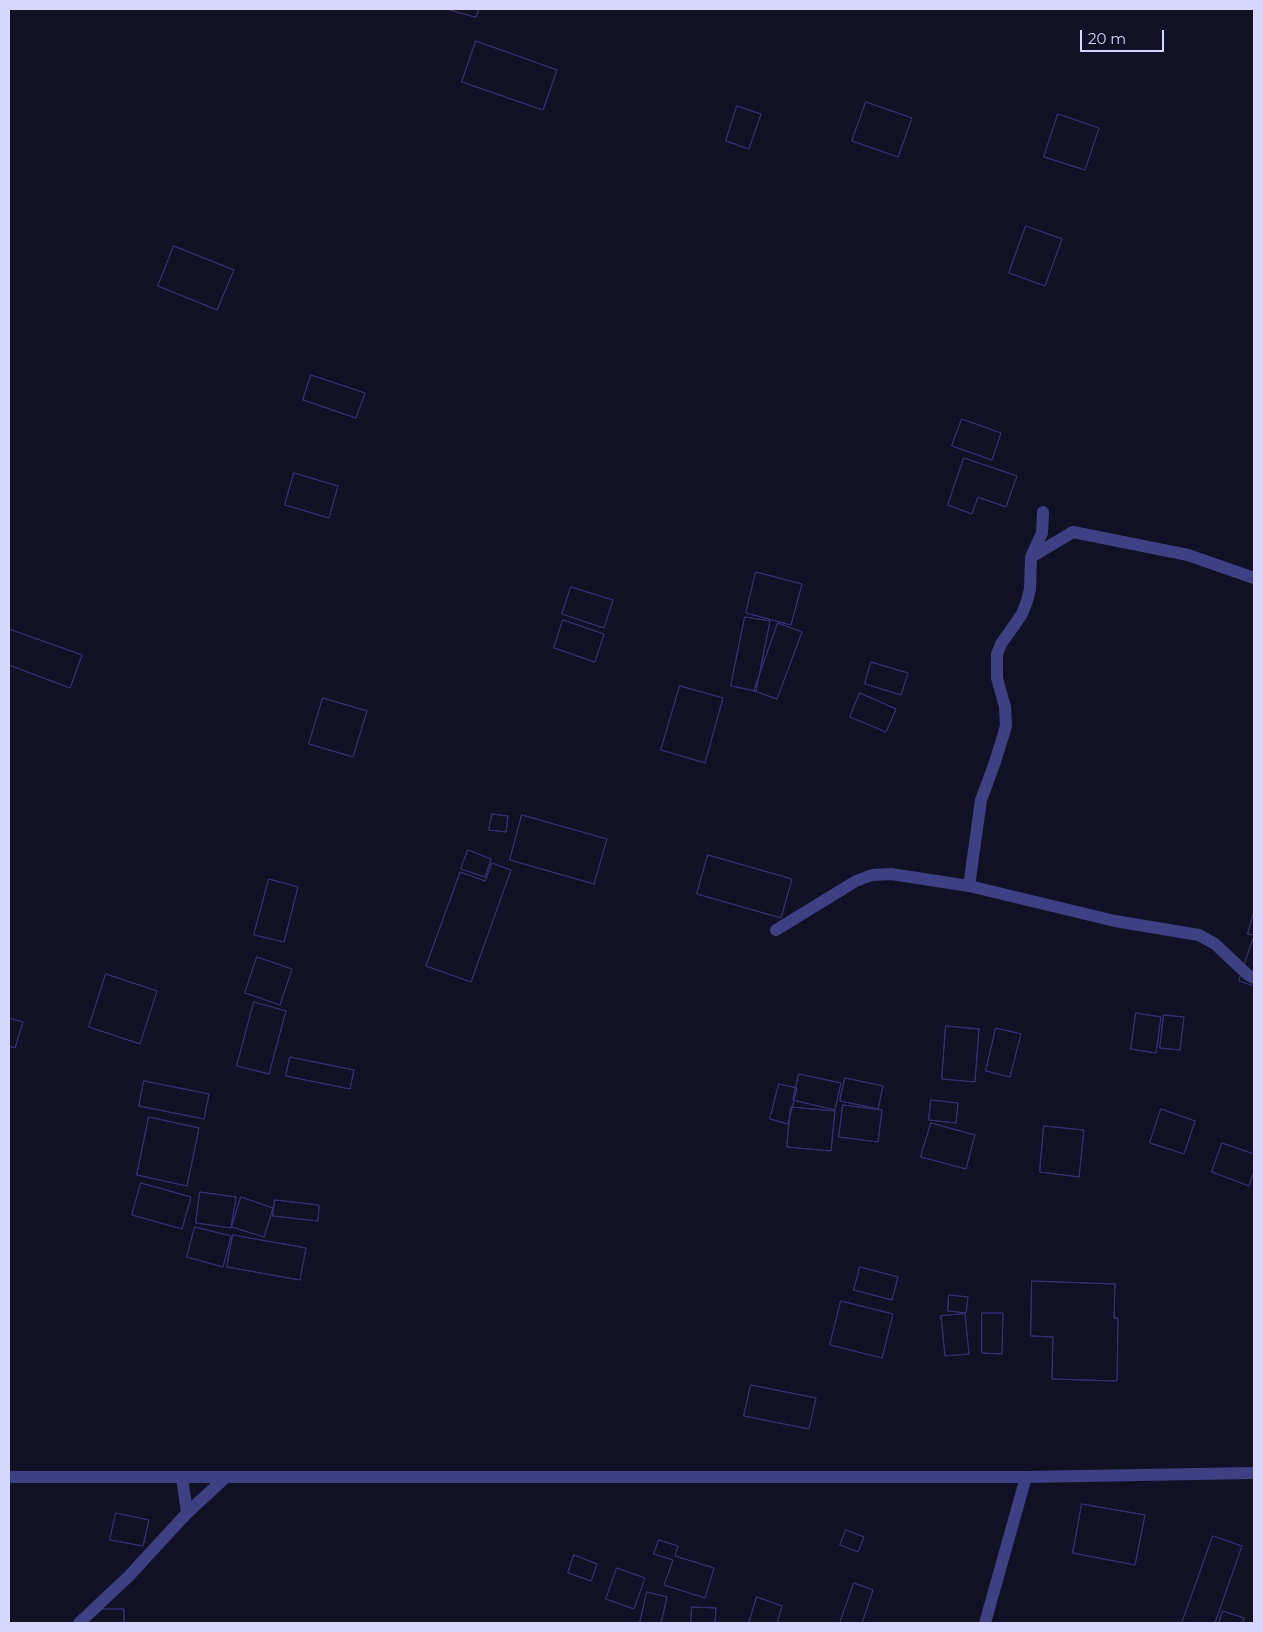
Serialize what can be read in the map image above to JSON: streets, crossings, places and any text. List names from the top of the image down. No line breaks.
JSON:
{"scale_bar":"20 m"}
